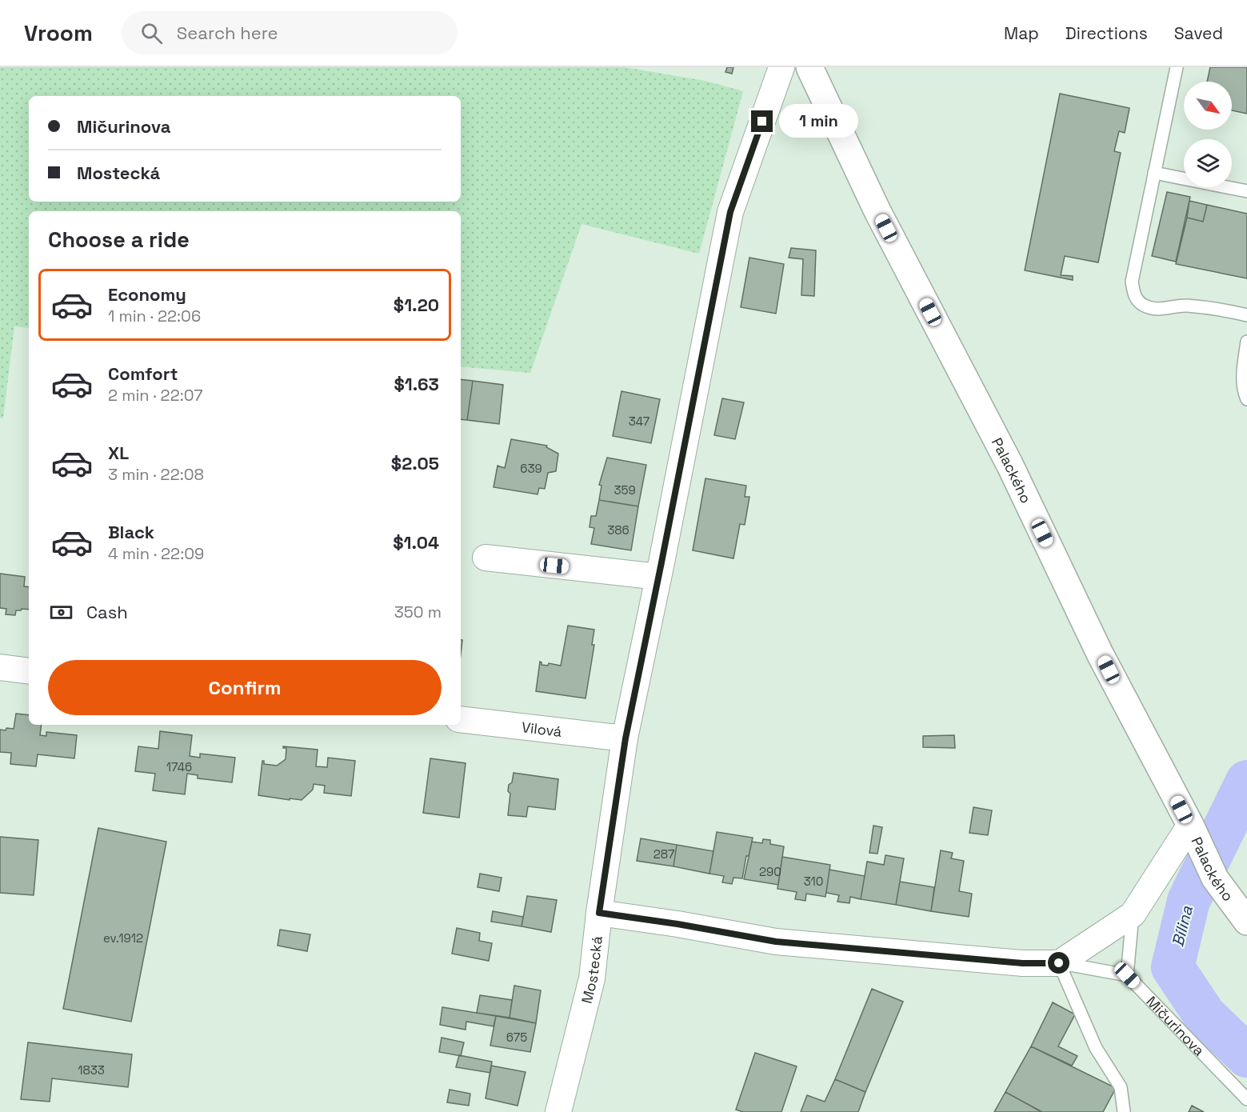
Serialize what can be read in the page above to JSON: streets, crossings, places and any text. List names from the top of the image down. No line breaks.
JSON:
{"streets":{"street":["Palackého","Vilová","Mostecká"],"lane":["Mičurinova"]},"crossings":[["Vilová","Mostecká"]],"water":["Bílina"],"house_numbers":["347","639","359","386","1746","287","290","310","ev.1912","675","1833"],"north":"bottom right","page":{"header":"Vroom","search":"Search here","nav":["Map","Directions","Saved"],"banner":["Mičurinova","Mostecká"],"bubble":"1 min","heading":"Choose a ride","list":[{"name":"Economy","note":"1 min · 22:06","value":"$1.20"},{"name":"Comfort","note":"2 min · 22:07","value":"$1.63"},{"name":"XL","note":"3 min · 22:08","value":"$2.05"},{"name":"Black","note":"4 min · 22:09","value":"$1.04"}],"pay":["Cash","350 m"],"buttons":"Confirm"}}
